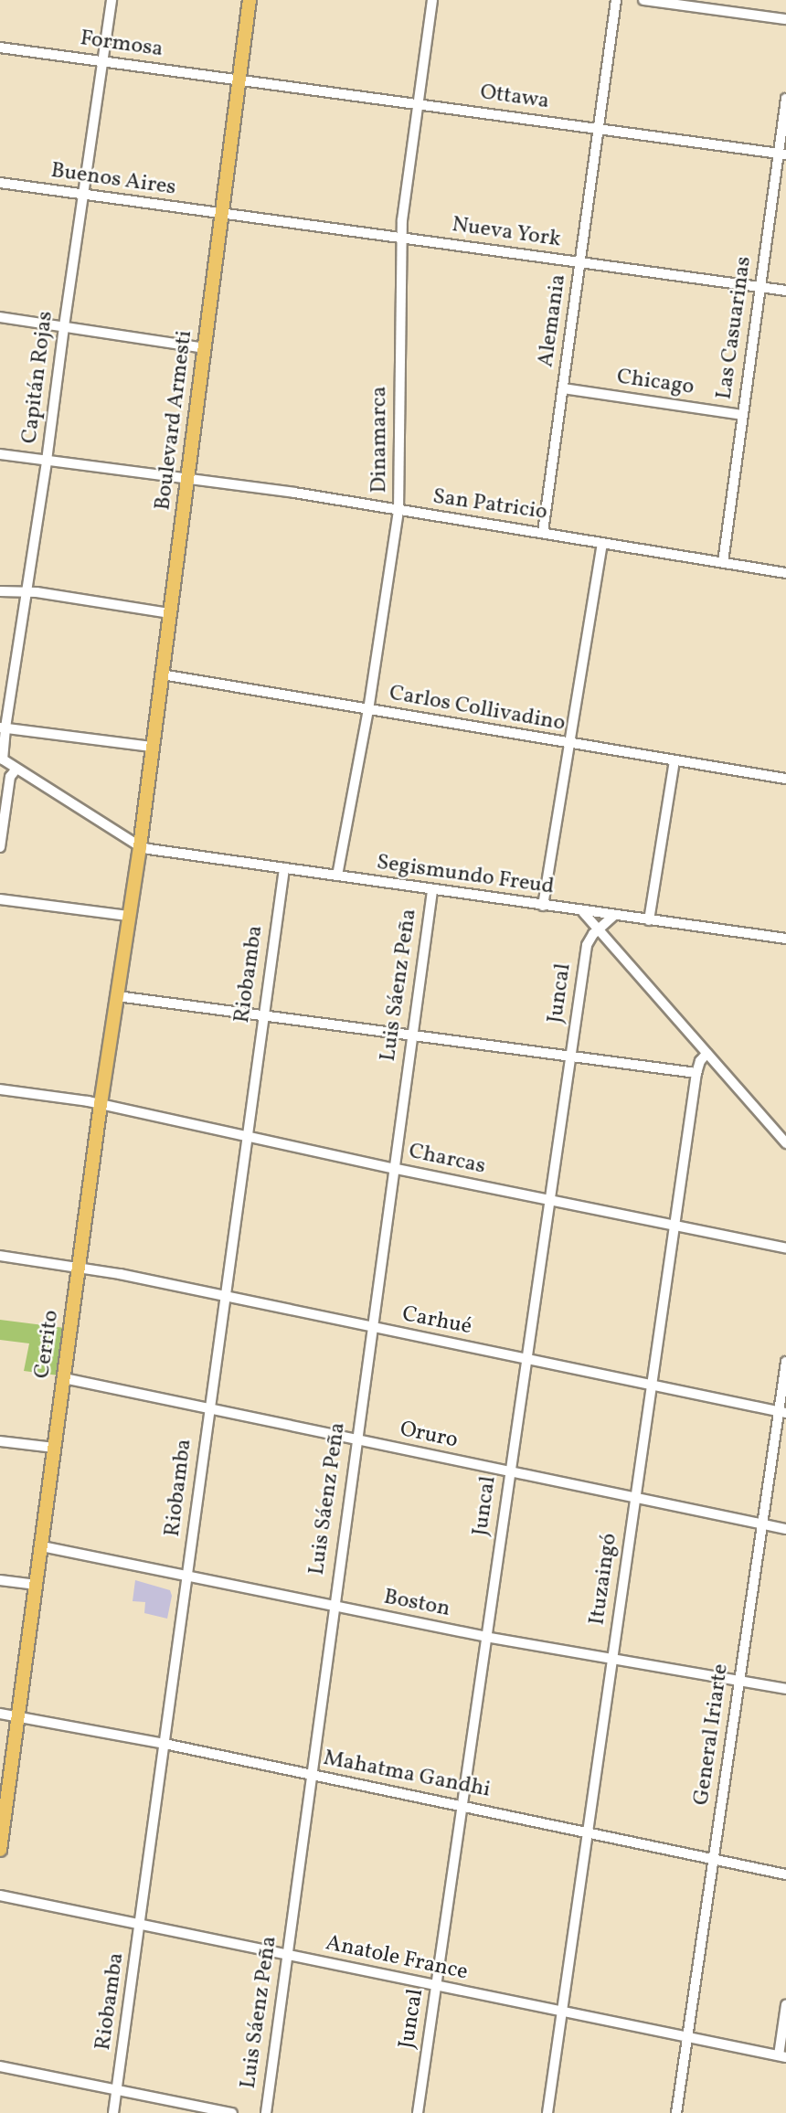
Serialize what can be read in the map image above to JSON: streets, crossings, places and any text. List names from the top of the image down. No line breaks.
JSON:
{"streets":{"main road":["Boulevard Armesti","Cerrito"],"street":["Formosa","Ottawa","Buenos Aires","Nueva York","Alemania","Las Casuarinas","Capitán Rojas","Chicago","Dinamarca","San Patricio","Carlos Collivadino","Segismundo Freud","Riobamba","Luis Sáenz Peña","Juncal","Charcas","Carhué","Oruro","Ituzaingó","Boston","General Iriarte","Mahatma Gandhi","Anatole France"]},"crossings":[["Formosa","Ottawa"],["Formosa","Capitán Rojas"],["Formosa","Boulevard Armesti"],["Ottawa","Alemania"],["Ottawa","Las Casuarinas"],["Ottawa","Boulevard Armesti"],["Ottawa","Dinamarca"],["Buenos Aires","Nueva York"],["Buenos Aires","Capitán Rojas"],["Buenos Aires","Boulevard Armesti"],["Nueva York","Alemania"],["Nueva York","Las Casuarinas"],["Nueva York","Boulevard Armesti"],["Nueva York","Dinamarca"],["Alemania","Chicago"],["Alemania","San Patricio"],["Las Casuarinas","Chicago"],["Las Casuarinas","San Patricio"],["Capitán Rojas","San Patricio"],["Boulevard Armesti","San Patricio"],["Boulevard Armesti","Carlos Collivadino"],["Boulevard Armesti","Segismundo Freud"],["Boulevard Armesti","Cerrito"],["Dinamarca","San Patricio"],["Dinamarca","Carlos Collivadino"],["Dinamarca","Segismundo Freud"],["Segismundo Freud","Riobamba"],["Segismundo Freud","Luis Sáenz Peña"],["Segismundo Freud","Juncal"],["Segismundo Freud","Cerrito"],["Riobamba","Charcas"],["Riobamba","Carhué"],["Riobamba","Oruro"],["Riobamba","Boston"],["Riobamba","Mahatma Gandhi"],["Riobamba","Anatole France"],["Luis Sáenz Peña","Charcas"],["Luis Sáenz Peña","Carhué"],["Luis Sáenz Peña","Oruro"],["Luis Sáenz Peña","Boston"],["Luis Sáenz Peña","Mahatma Gandhi"],["Luis Sáenz Peña","Anatole France"],["Juncal","Charcas"],["Juncal","Carhué"],["Juncal","Oruro"],["Juncal","Boston"],["Juncal","Mahatma Gandhi"],["Juncal","Anatole France"],["Charcas","Cerrito"],["Charcas","Ituzaingó"],["Carhué","Cerrito"],["Carhué","Ituzaingó"],["Carhué","General Iriarte"],["Cerrito","Oruro"],["Cerrito","Boston"],["Cerrito","Mahatma Gandhi"],["Oruro","Ituzaingó"],["Oruro","General Iriarte"],["Ituzaingó","Boston"],["Ituzaingó","Mahatma Gandhi"],["Ituzaingó","Anatole France"],["Boston","General Iriarte"],["General Iriarte","Mahatma Gandhi"],["General Iriarte","Anatole France"]]}
